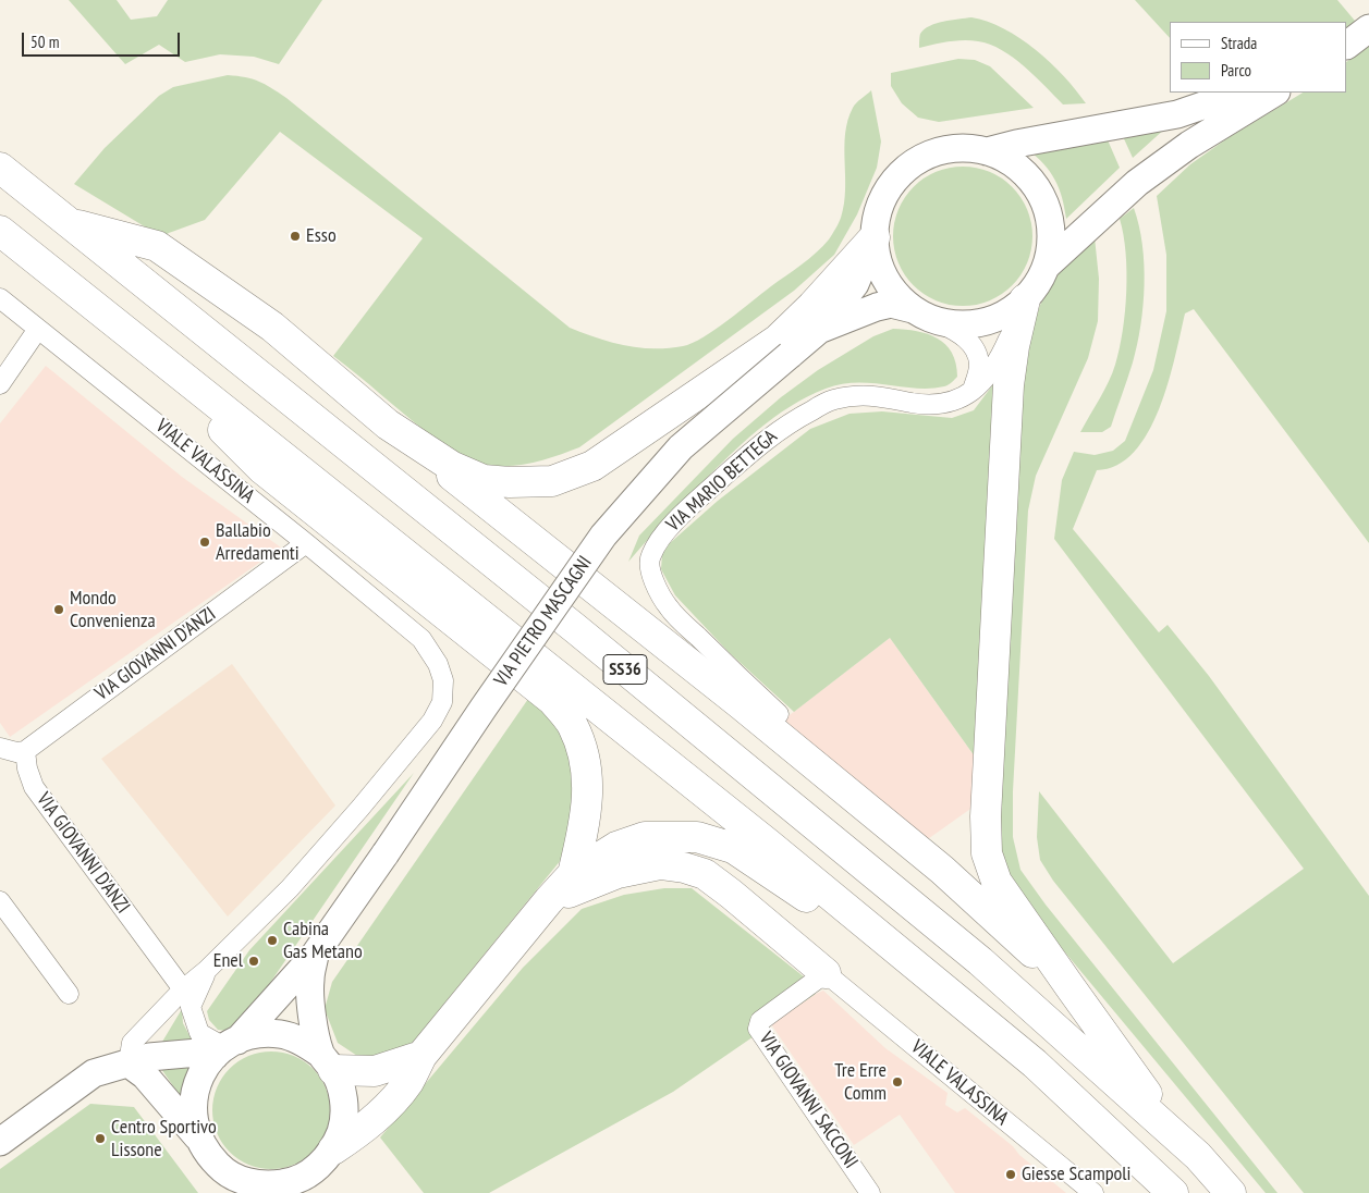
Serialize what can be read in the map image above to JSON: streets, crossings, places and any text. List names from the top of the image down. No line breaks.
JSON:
{"streets":{"highway":["SS36"],"main road":["VIA PIETRO MASCAGNI"],"street":["VIALE VALASSINA","VIA MARIO BETTEGA","VIA GIOVANNI D'ANZI","VIA GIOVANNI SACCONI"]},"crossings":[["VIALE VALASSINA","VIA GIOVANNI D'ANZI"],["VIALE VALASSINA","VIA GIOVANNI SACCONI"],["VIA MARIO BETTEGA","VIA PIETRO MASCAGNI"]],"places":["Esso","Ballabio Arredamenti","Mondo Convenienza","Cabina Gas Metano","Enel","Tre Erre Comm","Centro Sportivo Lissone","Giesse Scampoli"],"legend":["Strada","Parco"],"scale_bar":"50 m"}
